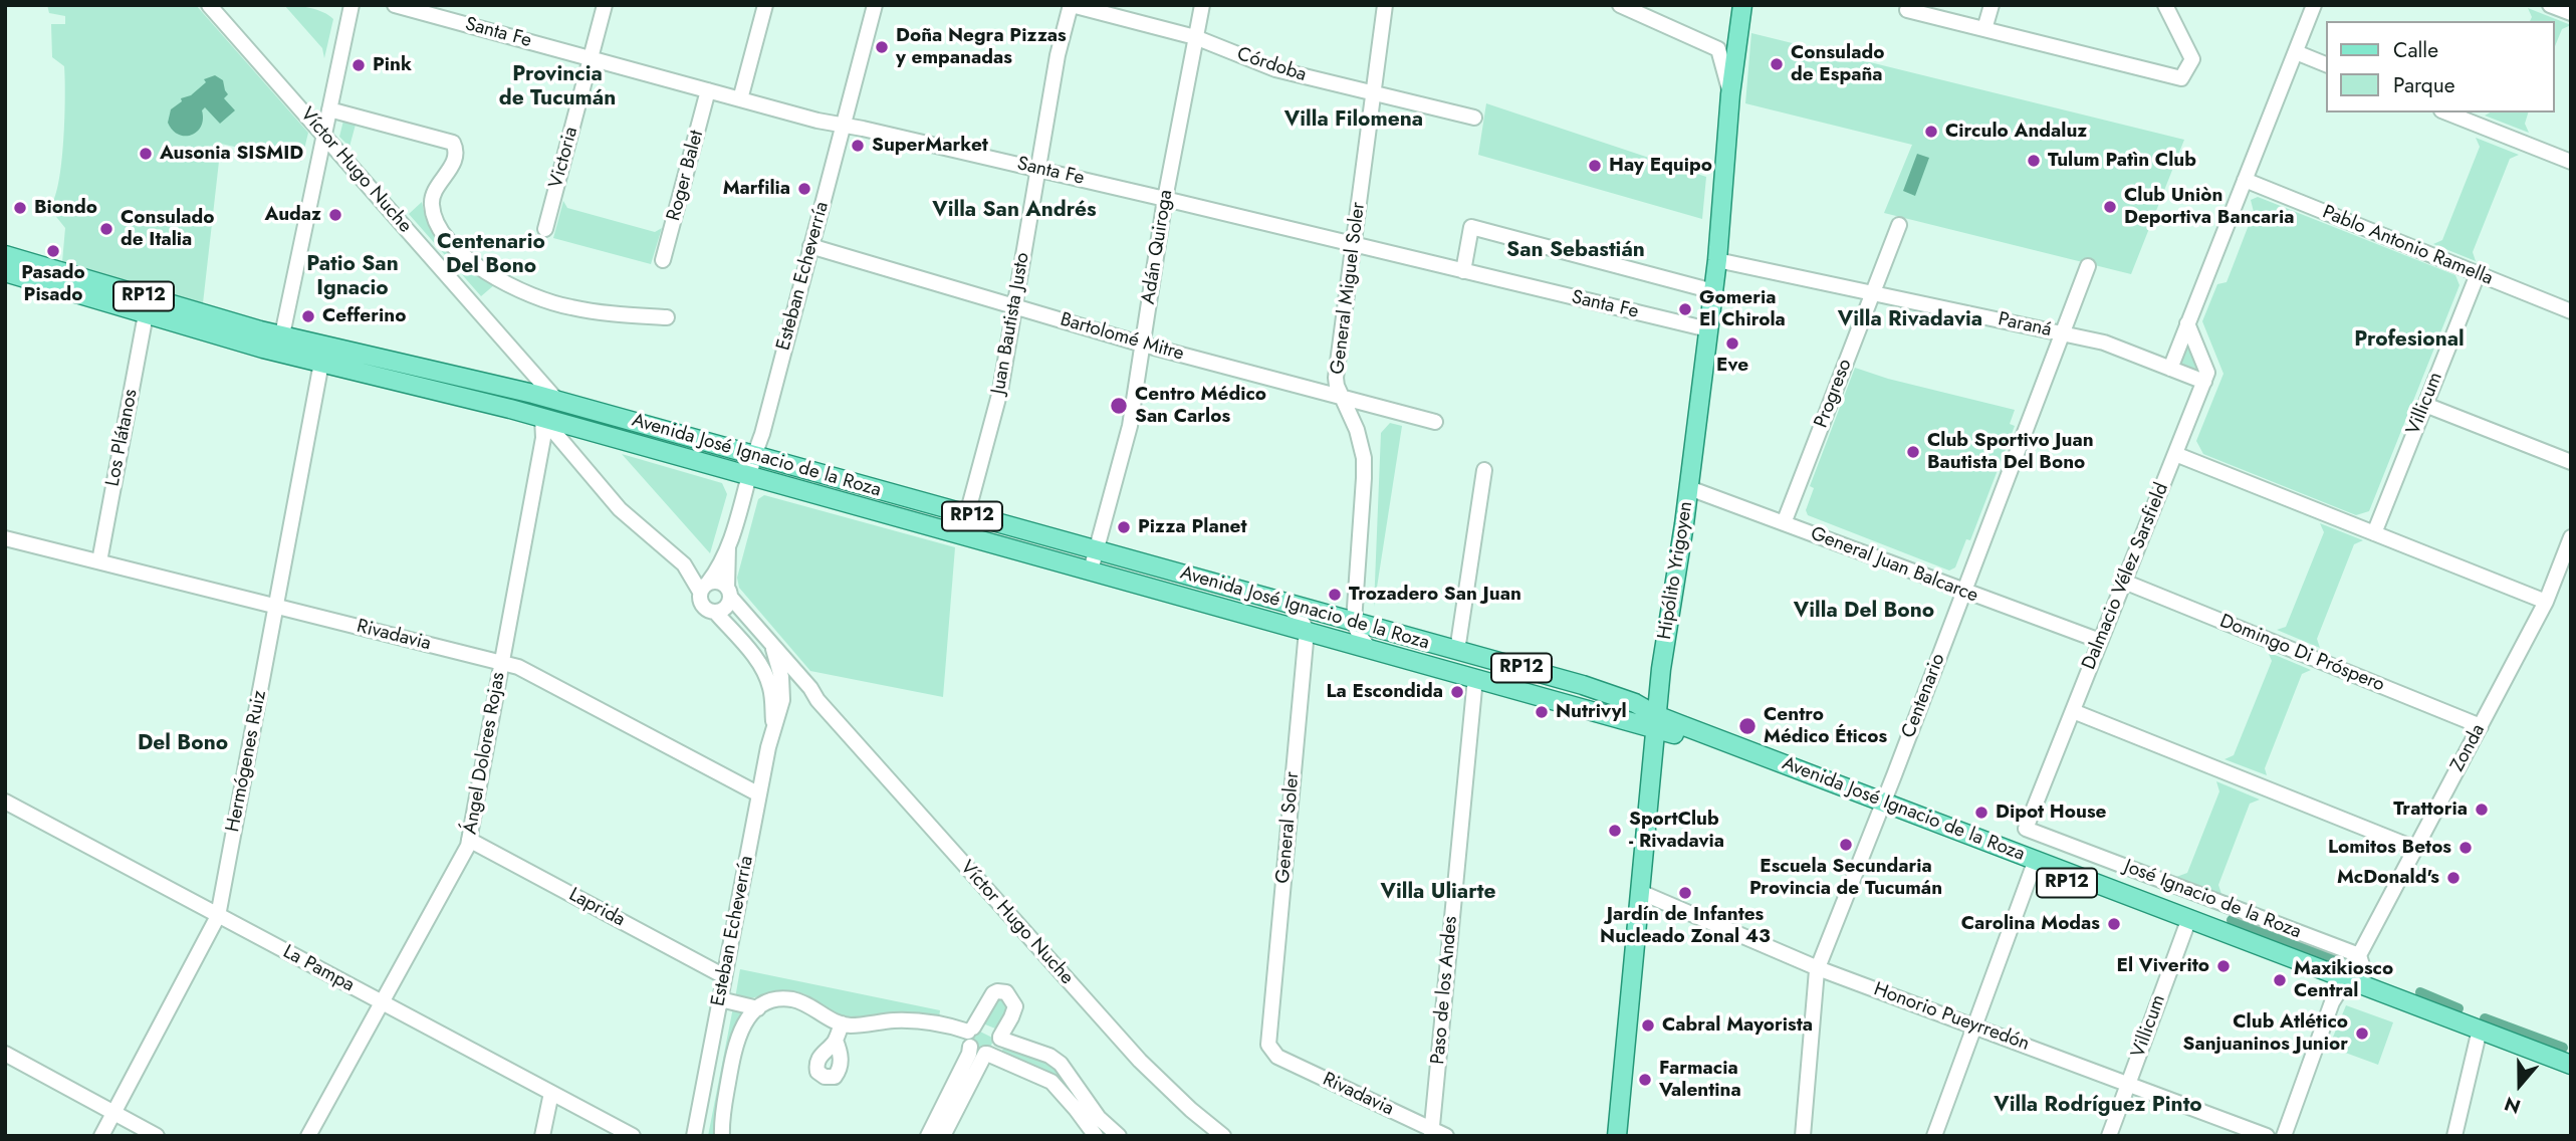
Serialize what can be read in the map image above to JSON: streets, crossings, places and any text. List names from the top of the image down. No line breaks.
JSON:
{"streets":{"main road":["RP12","Avenida José Ignacio de la Roza","Hipólito Yrigoyen"],"street":["Santa Fe","Córdoba","Victoria","Víctor Hugo Nuche","Roger Balet","Pablo Antonio Ramella","Adán Quiroga","Esteban Echeverría","General Miguel Soler","Juan Bautista Justo","Paraná","Bartolomé Mitre","Progreso","Villicum","Los Plátanos","General Juan Balcarce","Dalmacio Vélez Sarsfield","Rivadavia","Domingo Di Próspero","Centenario","Zonda","Ángel Dolores Rojas","Hermógenes Ruiz","General Soler","José Ignacio de la Roza","Laprida","La Pampa","Paso de los Andes","Honorio Pueyrredón"]},"crossings":[["Santa Fe","Victoria"],["Santa Fe","Roger Balet"],["Santa Fe","Adán Quiroga"],["Santa Fe","Esteban Echeverría"],["Santa Fe","General Miguel Soler"],["Santa Fe","Juan Bautista Justo"],["Santa Fe","Hipólito Yrigoyen"],["Córdoba","Adán Quiroga"],["Córdoba","General Miguel Soler"],["Córdoba","Juan Bautista Justo"],["Víctor Hugo Nuche","Esteban Echeverría"],["Víctor Hugo Nuche","Avenida José Ignacio de la Roza"],["Pablo Antonio Ramella","Villicum"],["Adán Quiroga","Bartolomé Mitre"],["Adán Quiroga","Avenida José Ignacio de la Roza"],["Esteban Echeverría","Bartolomé Mitre"],["Esteban Echeverría","Avenida José Ignacio de la Roza"],["Esteban Echeverría","Rivadavia"],["Esteban Echeverría","Laprida"],["General Miguel Soler","Bartolomé Mitre"],["General Miguel Soler","Avenida José Ignacio de la Roza"],["Juan Bautista Justo","Bartolomé Mitre"],["Juan Bautista Justo","Avenida José Ignacio de la Roza"],["Paraná","Progreso"],["Paraná","Hipólito Yrigoyen"],["Paraná","Dalmacio Vélez Sarsfield"],["Paraná","Centenario"],["Progreso","General Juan Balcarce"],["Villicum","Avenida José Ignacio de la Roza"],["Villicum","Honorio Pueyrredón"],["Los Plátanos","Avenida José Ignacio de la Roza"],["Los Plátanos","Rivadavia"],["Avenida José Ignacio de la Roza","Hipólito Yrigoyen"],["Avenida José Ignacio de la Roza","Centenario"],["Avenida José Ignacio de la Roza","Zonda"],["Avenida José Ignacio de la Roza","Ángel Dolores Rojas"],["Avenida José Ignacio de la Roza","Hermógenes Ruiz"],["Avenida José Ignacio de la Roza","General Soler"],["Avenida José Ignacio de la Roza","Paso de los Andes"],["General Juan Balcarce","Hipólito Yrigoyen"],["General Juan Balcarce","Dalmacio Vélez Sarsfield"],["General Juan Balcarce","Centenario"],["Hipólito Yrigoyen","Honorio Pueyrredón"],["Dalmacio Vélez Sarsfield","Domingo Di Próspero"],["Dalmacio Vélez Sarsfield","José Ignacio de la Roza"],["Rivadavia","Ángel Dolores Rojas"],["Rivadavia","Hermógenes Ruiz"],["Rivadavia","General Soler"],["Rivadavia","Paso de los Andes"],["Domingo Di Próspero","Zonda"],["Centenario","Honorio Pueyrredón"],["Zonda","José Ignacio de la Roza"],["Ángel Dolores Rojas","Laprida"],["Ángel Dolores Rojas","La Pampa"],["Hermógenes Ruiz","La Pampa"]],"districts":["Provincia de Tucumán","Villa Filomena","Villa San Andrés","Centenario Del Bono","San Sebastián","Patio San Ignacio","Villa Rivadavia","Profesional","Villa Del Bono","Del Bono","Villa Uliarte","Villa Rodríguez Pinto"],"places":["Doña Negra Pizzas y empanadas","Consulado de España","Pink","Circulo Andaluz","SuperMarket","Ausonia SISMID","Tulum Patìn Club","Hay Equipo","Marfilia","Club Uniòn Deportiva Bancaria","Biondo","Audaz","Consulado de Italia","Pasado Pisado","Gomeria El Chirola","Cefferino","Eve","Centro Médico San Carlos","Club Sportivo Juan Bautista Del Bono","Pizza Planet","Trozadero San Juan","La Escondida","Nutrivyl","Centro Médico Éticos","Trattoria","Dipot House","SportClub - Rivadavia","Escuela Secundaria Provincia de Tucumán","Lomitos Betos","McDonald's","Jardín de Infantes Nucleado Zonal 43","Carolina Modas","El Viverito","Maxikiosco Central","Cabral Mayorista","Club Atlético Sanjuaninos Junior","Farmacia Valentina"],"legend":["Calle","Parque"],"north":"bottom"}
